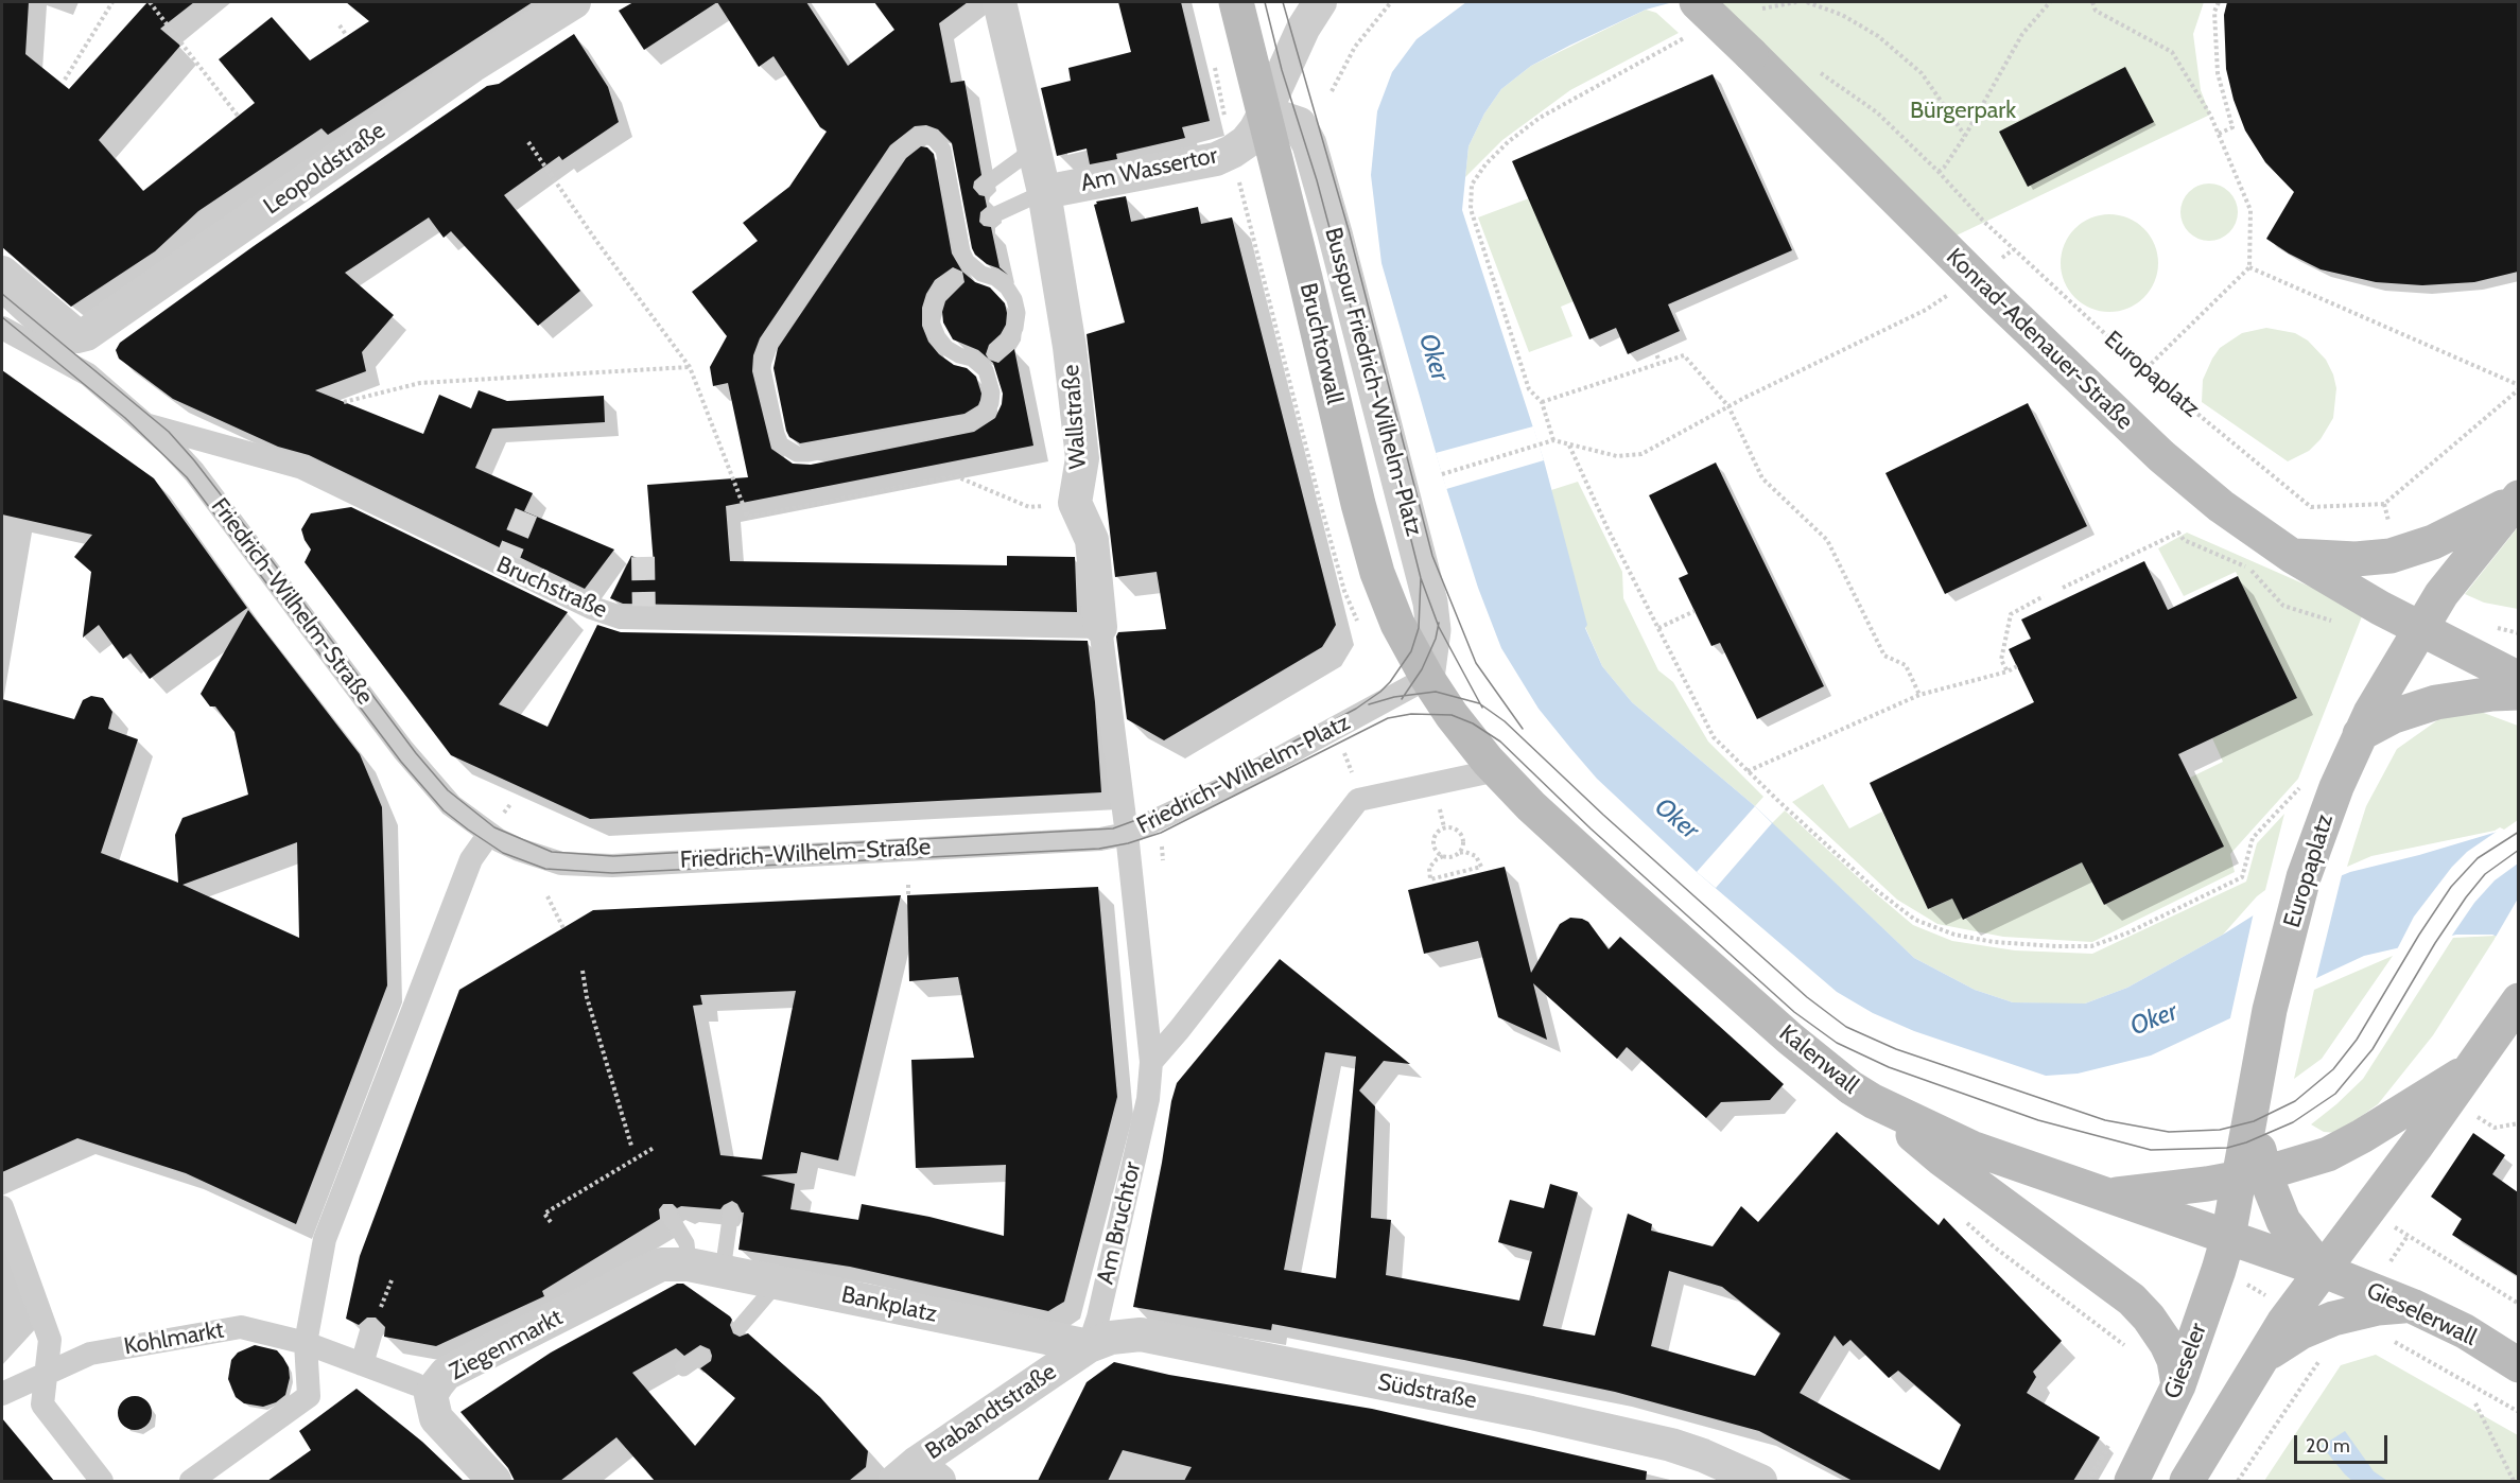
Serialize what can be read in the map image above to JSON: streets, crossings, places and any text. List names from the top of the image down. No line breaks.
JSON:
{"streets":{"main road":["Konrad-Adenauer-Straße","Bruchtorwall","Europaplatz","Kalenwall","Gieselerwall","Gieseler"],"street":["Leopoldstraße","Am Wassertor","Busspur Friedrich-Wilhelm-Platz","Wallstraße","Bruchstraße","Friedrich-Wilhelm-Straße","Friedrich-Wilhelm-Platz","Am Bruchtor","Bankplatz","Kohlmarkt","Ziegenmarkt","Südstraße","Brabandtstraße"]},"crossings":[["Am Wassertor","Bruchtorwall"],["Am Wassertor","Busspur Friedrich-Wilhelm-Platz"],["Am Wassertor","Wallstraße"],["Konrad-Adenauer-Straße","Europaplatz"],["Bruchtorwall","Busspur Friedrich-Wilhelm-Platz"],["Bruchtorwall","Friedrich-Wilhelm-Platz"],["Bruchtorwall","Kalenwall"],["Busspur Friedrich-Wilhelm-Platz","Friedrich-Wilhelm-Platz"],["Busspur Friedrich-Wilhelm-Platz","Kalenwall"],["Wallstraße","Bruchstraße"],["Wallstraße","Friedrich-Wilhelm-Straße"],["Wallstraße","Friedrich-Wilhelm-Platz"],["Bruchstraße","Friedrich-Wilhelm-Straße"],["Friedrich-Wilhelm-Straße","Friedrich-Wilhelm-Platz"],["Friedrich-Wilhelm-Platz","Kalenwall"],["Friedrich-Wilhelm-Platz","Am Bruchtor"],["Kalenwall","Gieselerwall"],["Kalenwall","Gieseler"],["Am Bruchtor","Bankplatz"],["Am Bruchtor","Südstraße"],["Am Bruchtor","Brabandtstraße"],["Bankplatz","Ziegenmarkt"],["Bankplatz","Südstraße"],["Bankplatz","Brabandtstraße"],["Kohlmarkt","Ziegenmarkt"],["Südstraße","Brabandtstraße"]],"water":["Oker"],"parks":["Bürgerpark"],"scale_bar":"20 m"}
